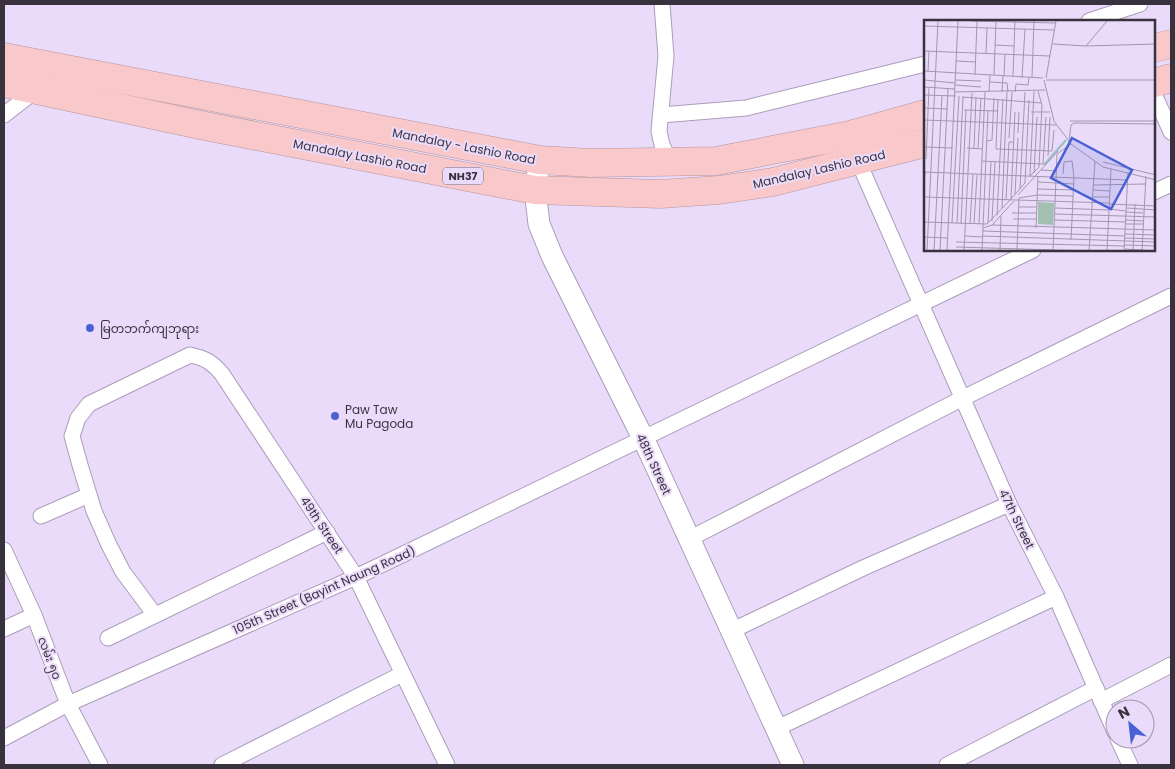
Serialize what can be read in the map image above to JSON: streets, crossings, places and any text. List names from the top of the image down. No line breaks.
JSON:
{"streets":{"highway":["Mandalay - Lashio Road","Mandalay Lashio Road","NH37"],"main road":["48th Street"],"street":["47th Street","49th Street","105th Street (Bayint Naung Road)","လမ်း ၅၀"]},"crossings":[["Mandalay - Lashio Road","Mandalay Lashio Road"],["Mandalay - Lashio Road","48th Street"],["Mandalay - Lashio Road","47th Street"],["Mandalay Lashio Road","48th Street"],["Mandalay Lashio Road","47th Street"],["48th Street","105th Street (Bayint Naung Road)"],["47th Street","105th Street (Bayint Naung Road)"],["49th Street","105th Street (Bayint Naung Road)"],["105th Street (Bayint Naung Road)","လမ်း ၅၀"]],"places":["မြတဘက်ကျဘုရား","Paw Taw Mu Pagoda"],"north":"top left"}
